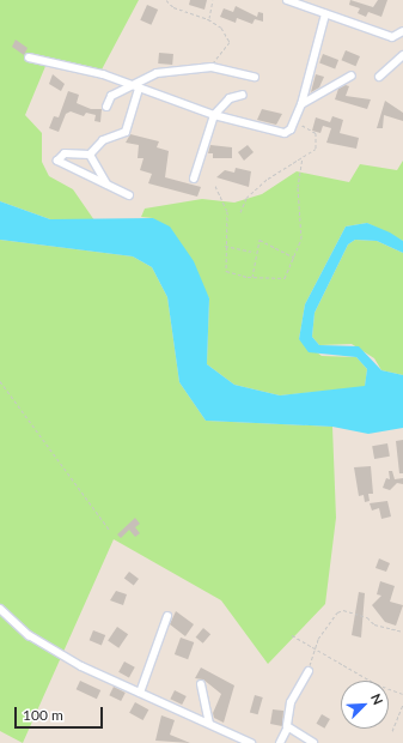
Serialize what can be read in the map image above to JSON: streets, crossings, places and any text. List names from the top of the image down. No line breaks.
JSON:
{"scale_bar":"100 m","north":"top right"}
